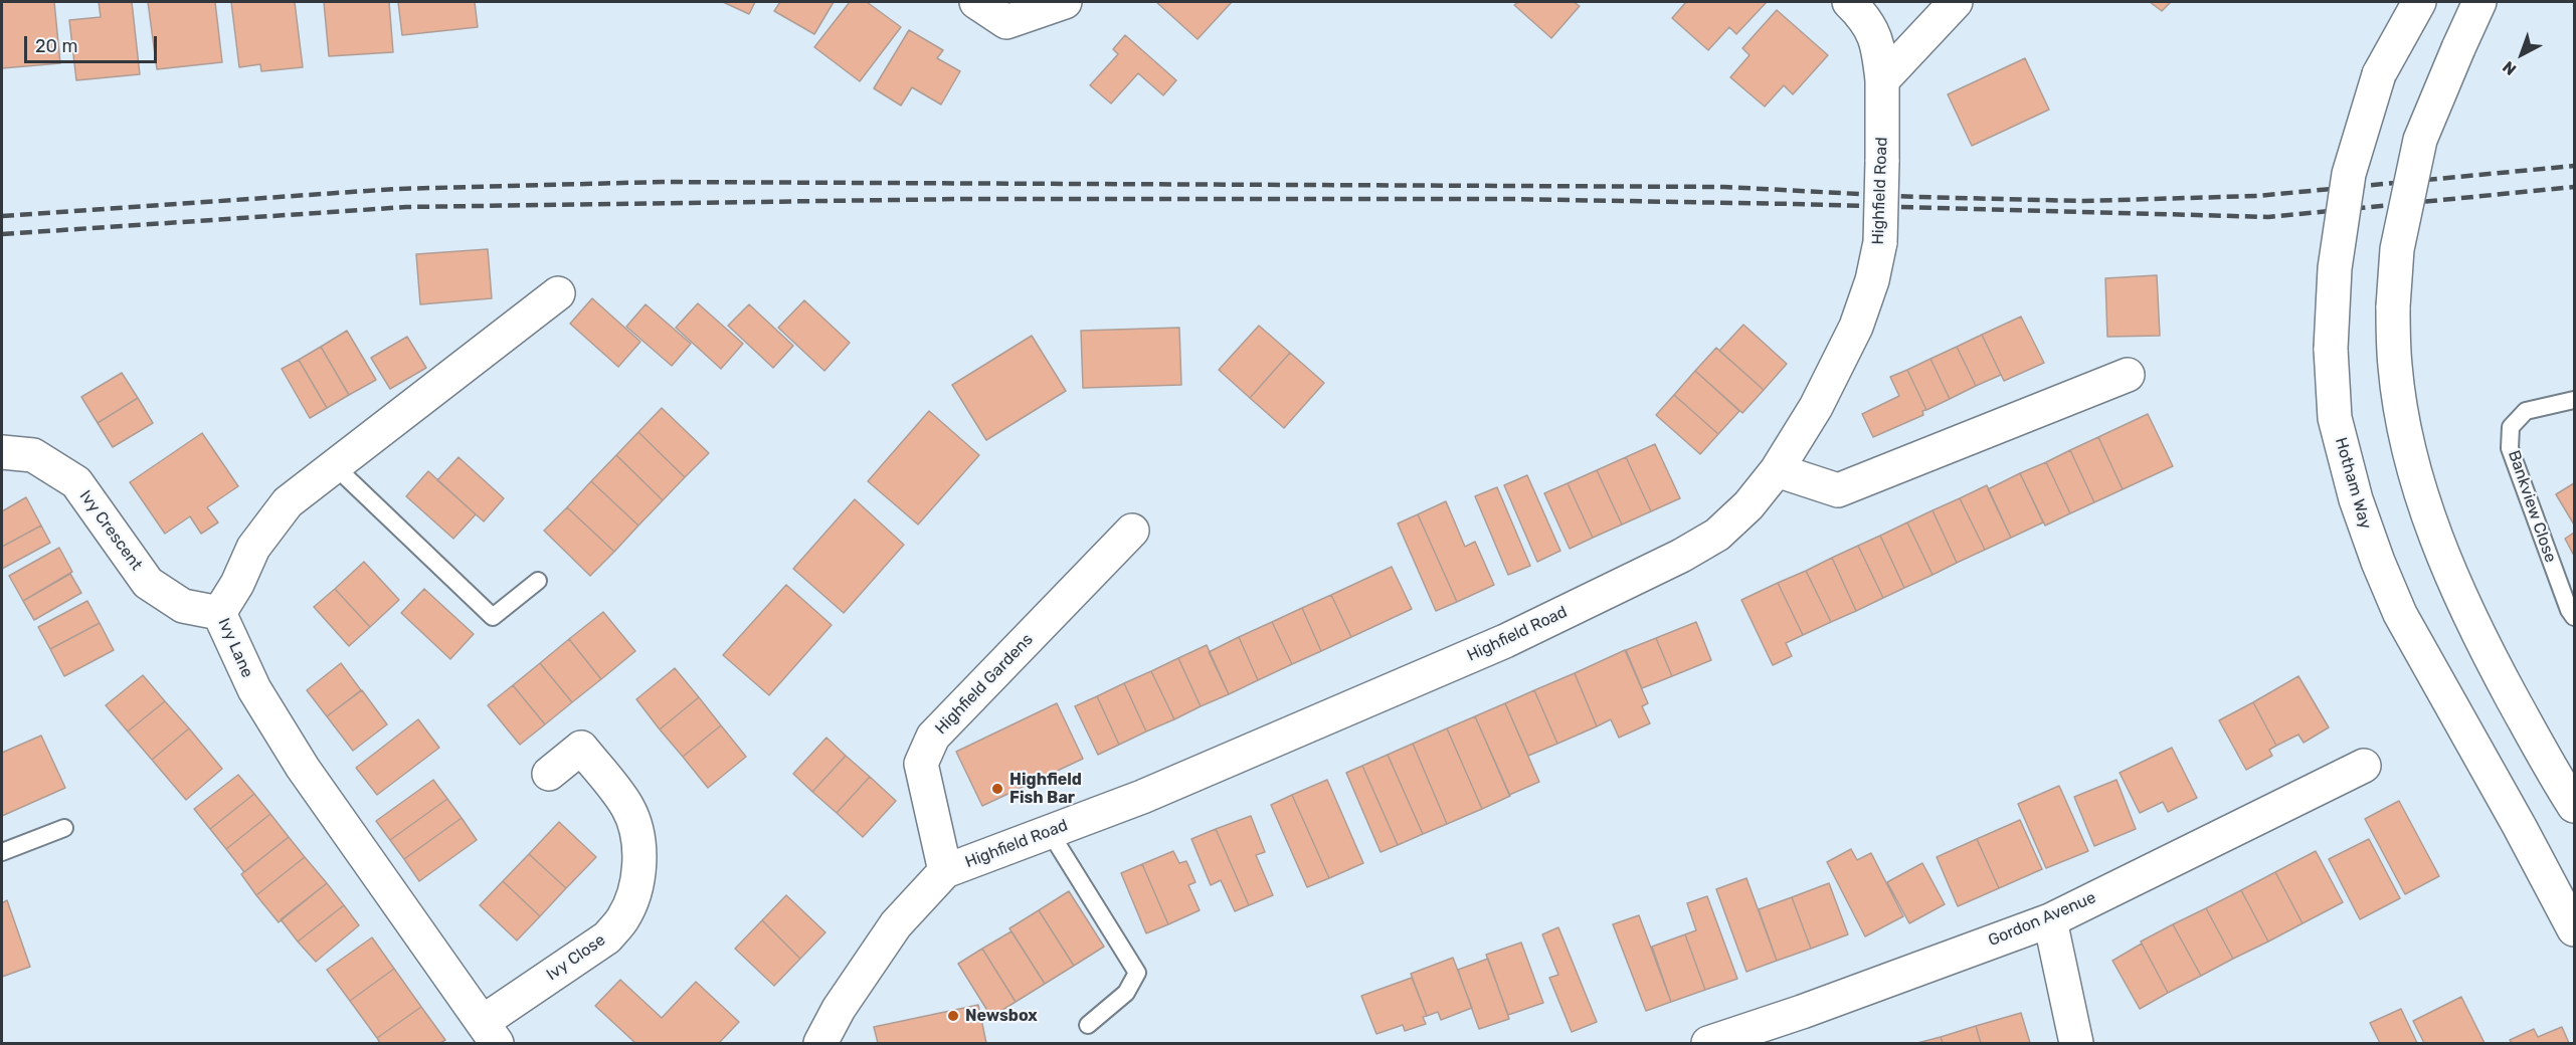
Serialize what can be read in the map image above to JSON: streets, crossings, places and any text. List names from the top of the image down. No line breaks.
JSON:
{"streets":{"street":["Highfield Road","Hotham Way","Ivy Crescent","Ivy Lane","Highfield Gardens","Gordon Avenue","Ivy Close"],"lane":["Bankview Close"]},"crossings":[["Highfield Road","Highfield Gardens"],["Ivy Crescent","Ivy Lane"],["Ivy Lane","Ivy Close"]],"places":["Highfield Fish Bar","Newsbox"],"scale_bar":"20 m","north":"bottom left"}
